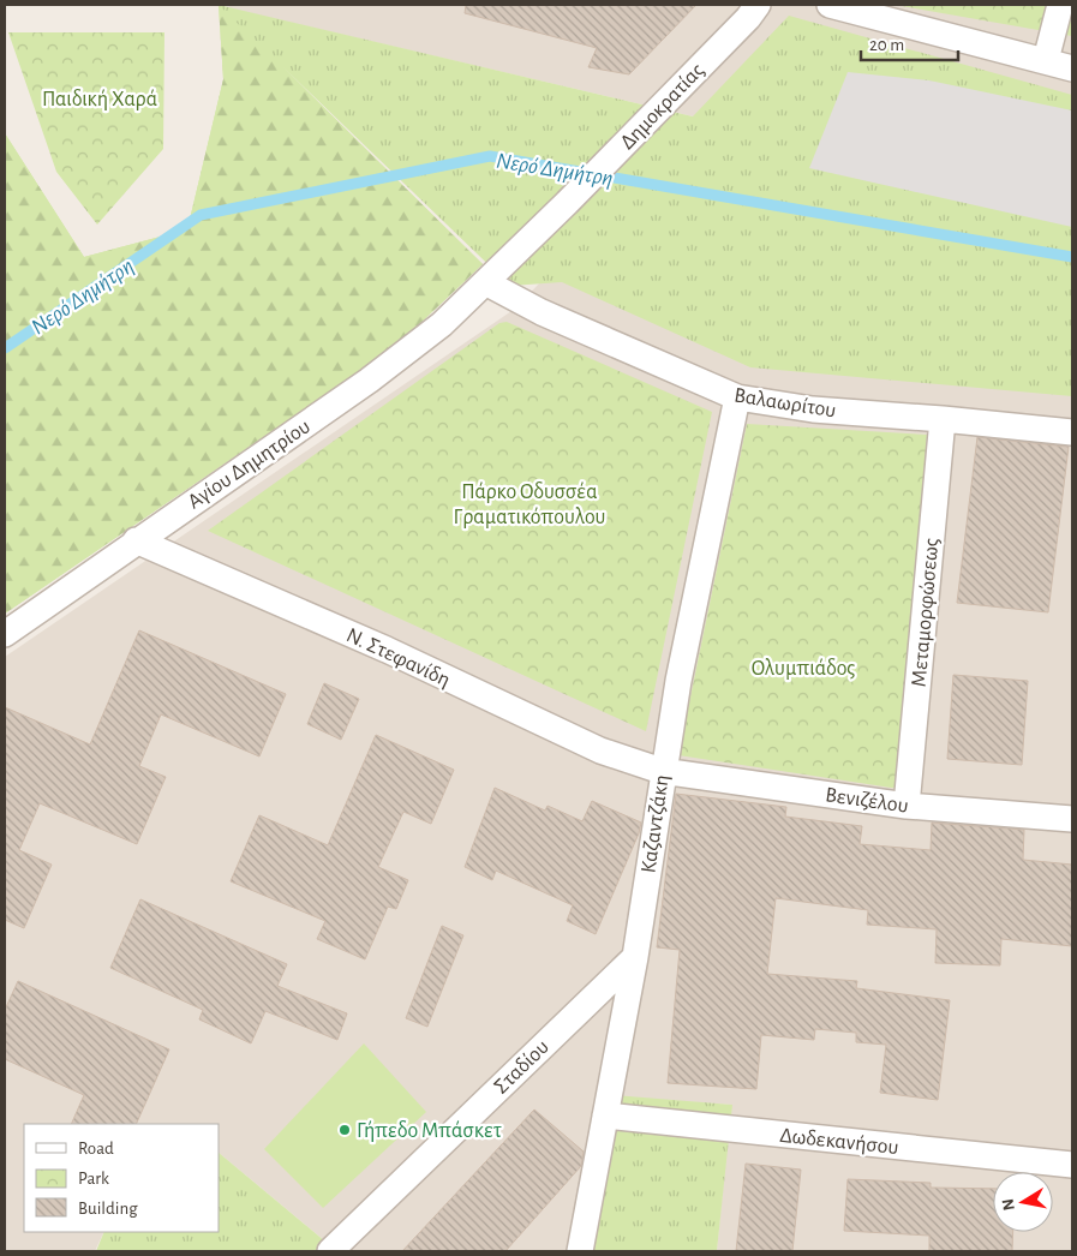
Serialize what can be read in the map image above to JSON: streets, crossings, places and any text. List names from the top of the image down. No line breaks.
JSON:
{"streets":{"street":["Δημοκρατίας","Βαλαωρίτου","Αγίου Δημητρίου","Μεταμορφώσεως","Ν. Στεφανίδη","Βενιζέλου","Καζαντζάκη","Σταδίου","Δωδεκανήσου"]},"crossings":[["Δημοκρατίας","Βαλαωρίτου"],["Δημοκρατίας","Αγίου Δημητρίου"],["Βαλαωρίτου","Αγίου Δημητρίου"],["Βαλαωρίτου","Μεταμορφώσεως"],["Βαλαωρίτου","Καζαντζάκη"],["Αγίου Δημητρίου","Ν. Στεφανίδη"],["Μεταμορφώσεως","Βενιζέλου"],["Ν. Στεφανίδη","Βενιζέλου"],["Ν. Στεφανίδη","Καζαντζάκη"],["Βενιζέλου","Καζαντζάκη"],["Καζαντζάκη","Σταδίου"],["Καζαντζάκη","Δωδεκανήσου"]],"water":["Νερό Δημήτρη"],"parks":["Παιδική Χαρά","Πάρκο Οδυσσέα Γραματικόπουλου","Ολυμπιάδος"],"places":["Γήπεδο Μπάσκετ"],"legend":["Road","Park","Building"],"scale_bar":"20 m","north":"left"}
